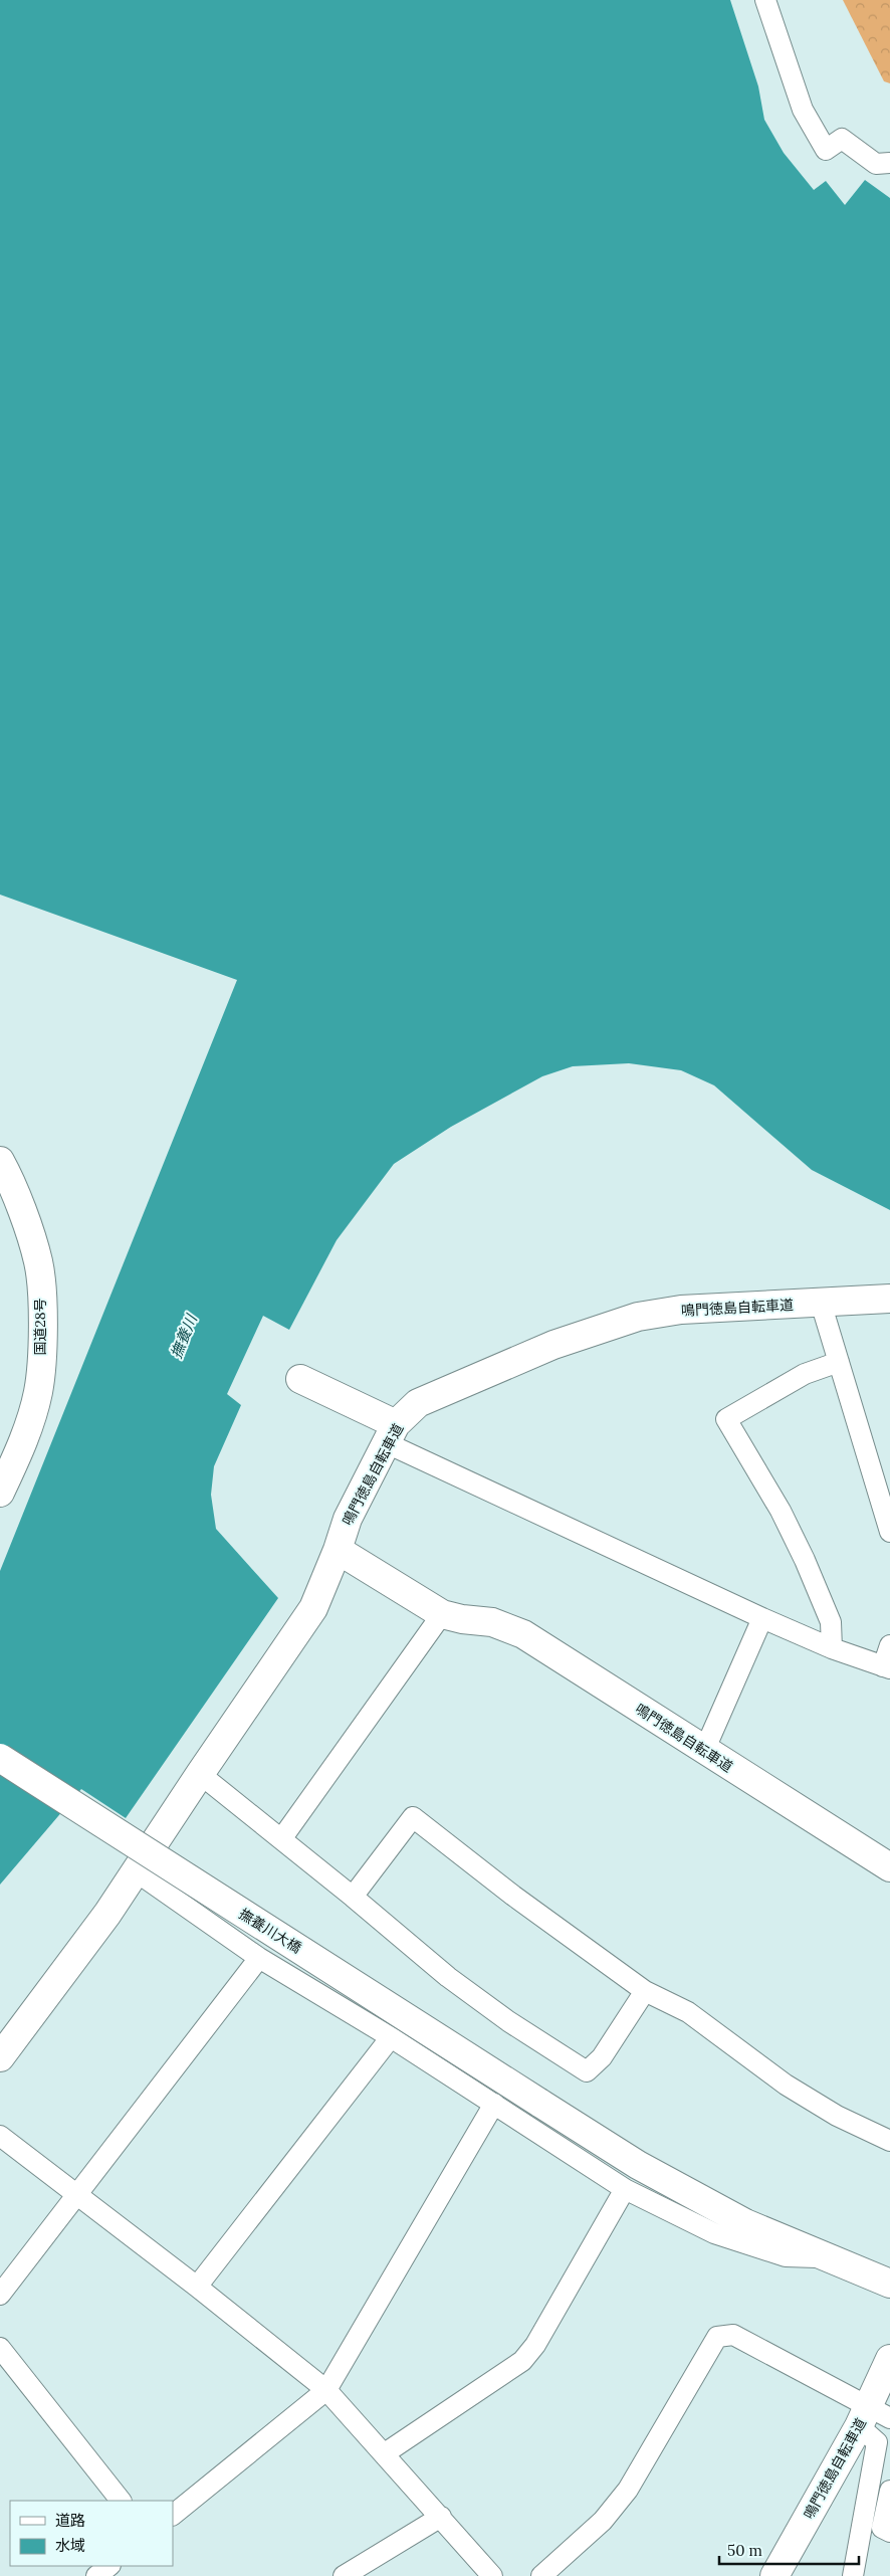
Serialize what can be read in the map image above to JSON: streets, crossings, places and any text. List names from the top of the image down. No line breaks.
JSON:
{"streets":{"main road":["鳴門徳島自転車道","国道28号","撫養川大橋"]},"water":["撫養川"],"legend":["道路","水域"],"scale_bar":"50 m"}
